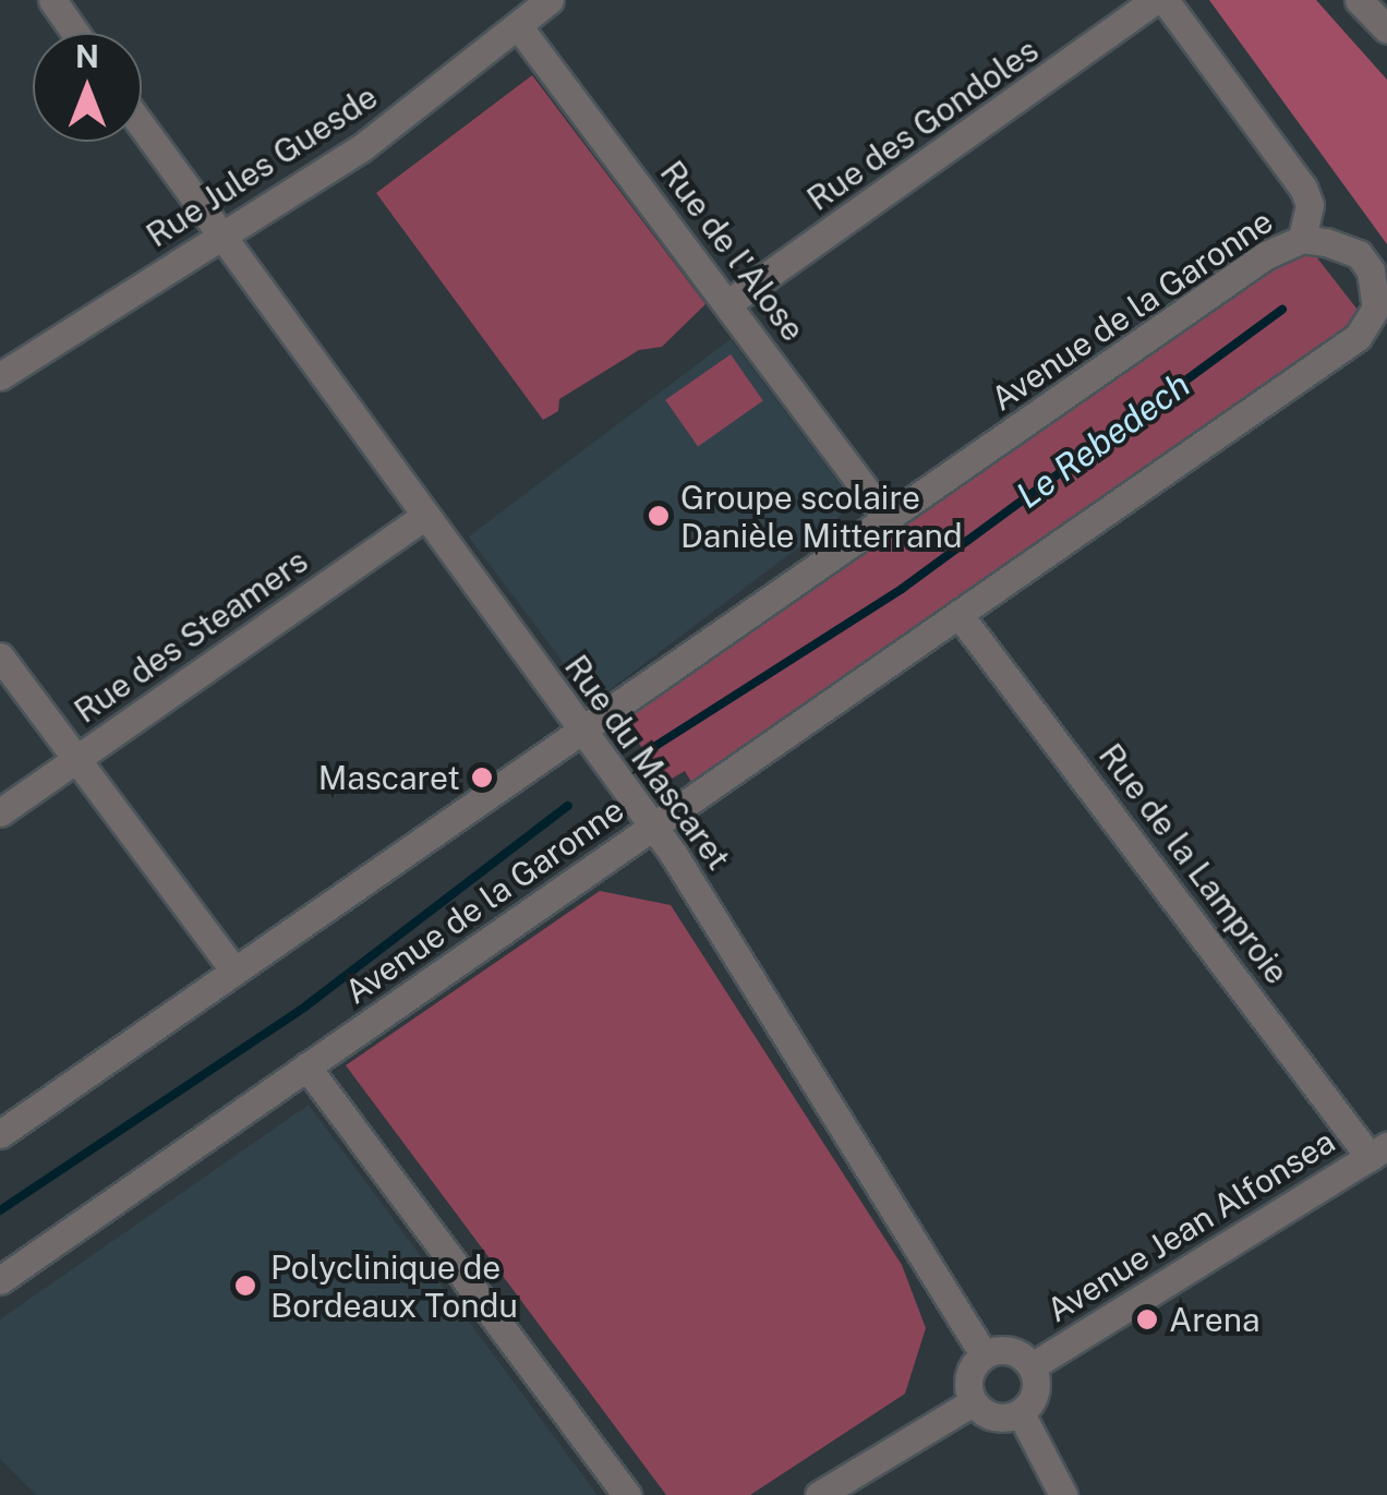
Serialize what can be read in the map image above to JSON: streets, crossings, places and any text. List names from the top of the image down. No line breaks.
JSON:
{"streets":{"street":["Rue des Gondoles","Rue Jules Guesde","Rue de l'Alose","Avenue de la Garonne","Rue des Steamers","Rue du Mascaret","Rue de la Lamproie","Avenue Jean Alfonsea"]},"crossings":[["Rue des Gondoles","Rue de l'Alose"],["Rue Jules Guesde","Rue de l'Alose"],["Rue Jules Guesde","Rue du Mascaret"],["Rue de l'Alose","Avenue de la Garonne"],["Avenue de la Garonne","Rue du Mascaret"],["Avenue de la Garonne","Rue de la Lamproie"],["Rue des Steamers","Rue du Mascaret"],["Rue du Mascaret","Avenue Jean Alfonsea"],["Rue de la Lamproie","Avenue Jean Alfonsea"]],"water":["Le Rebedech"],"places":["Groupe scolaire Danièle Mitterrand","Mascaret","Polyclinique de Bordeaux Tondu","Arena"],"north":"top"}
